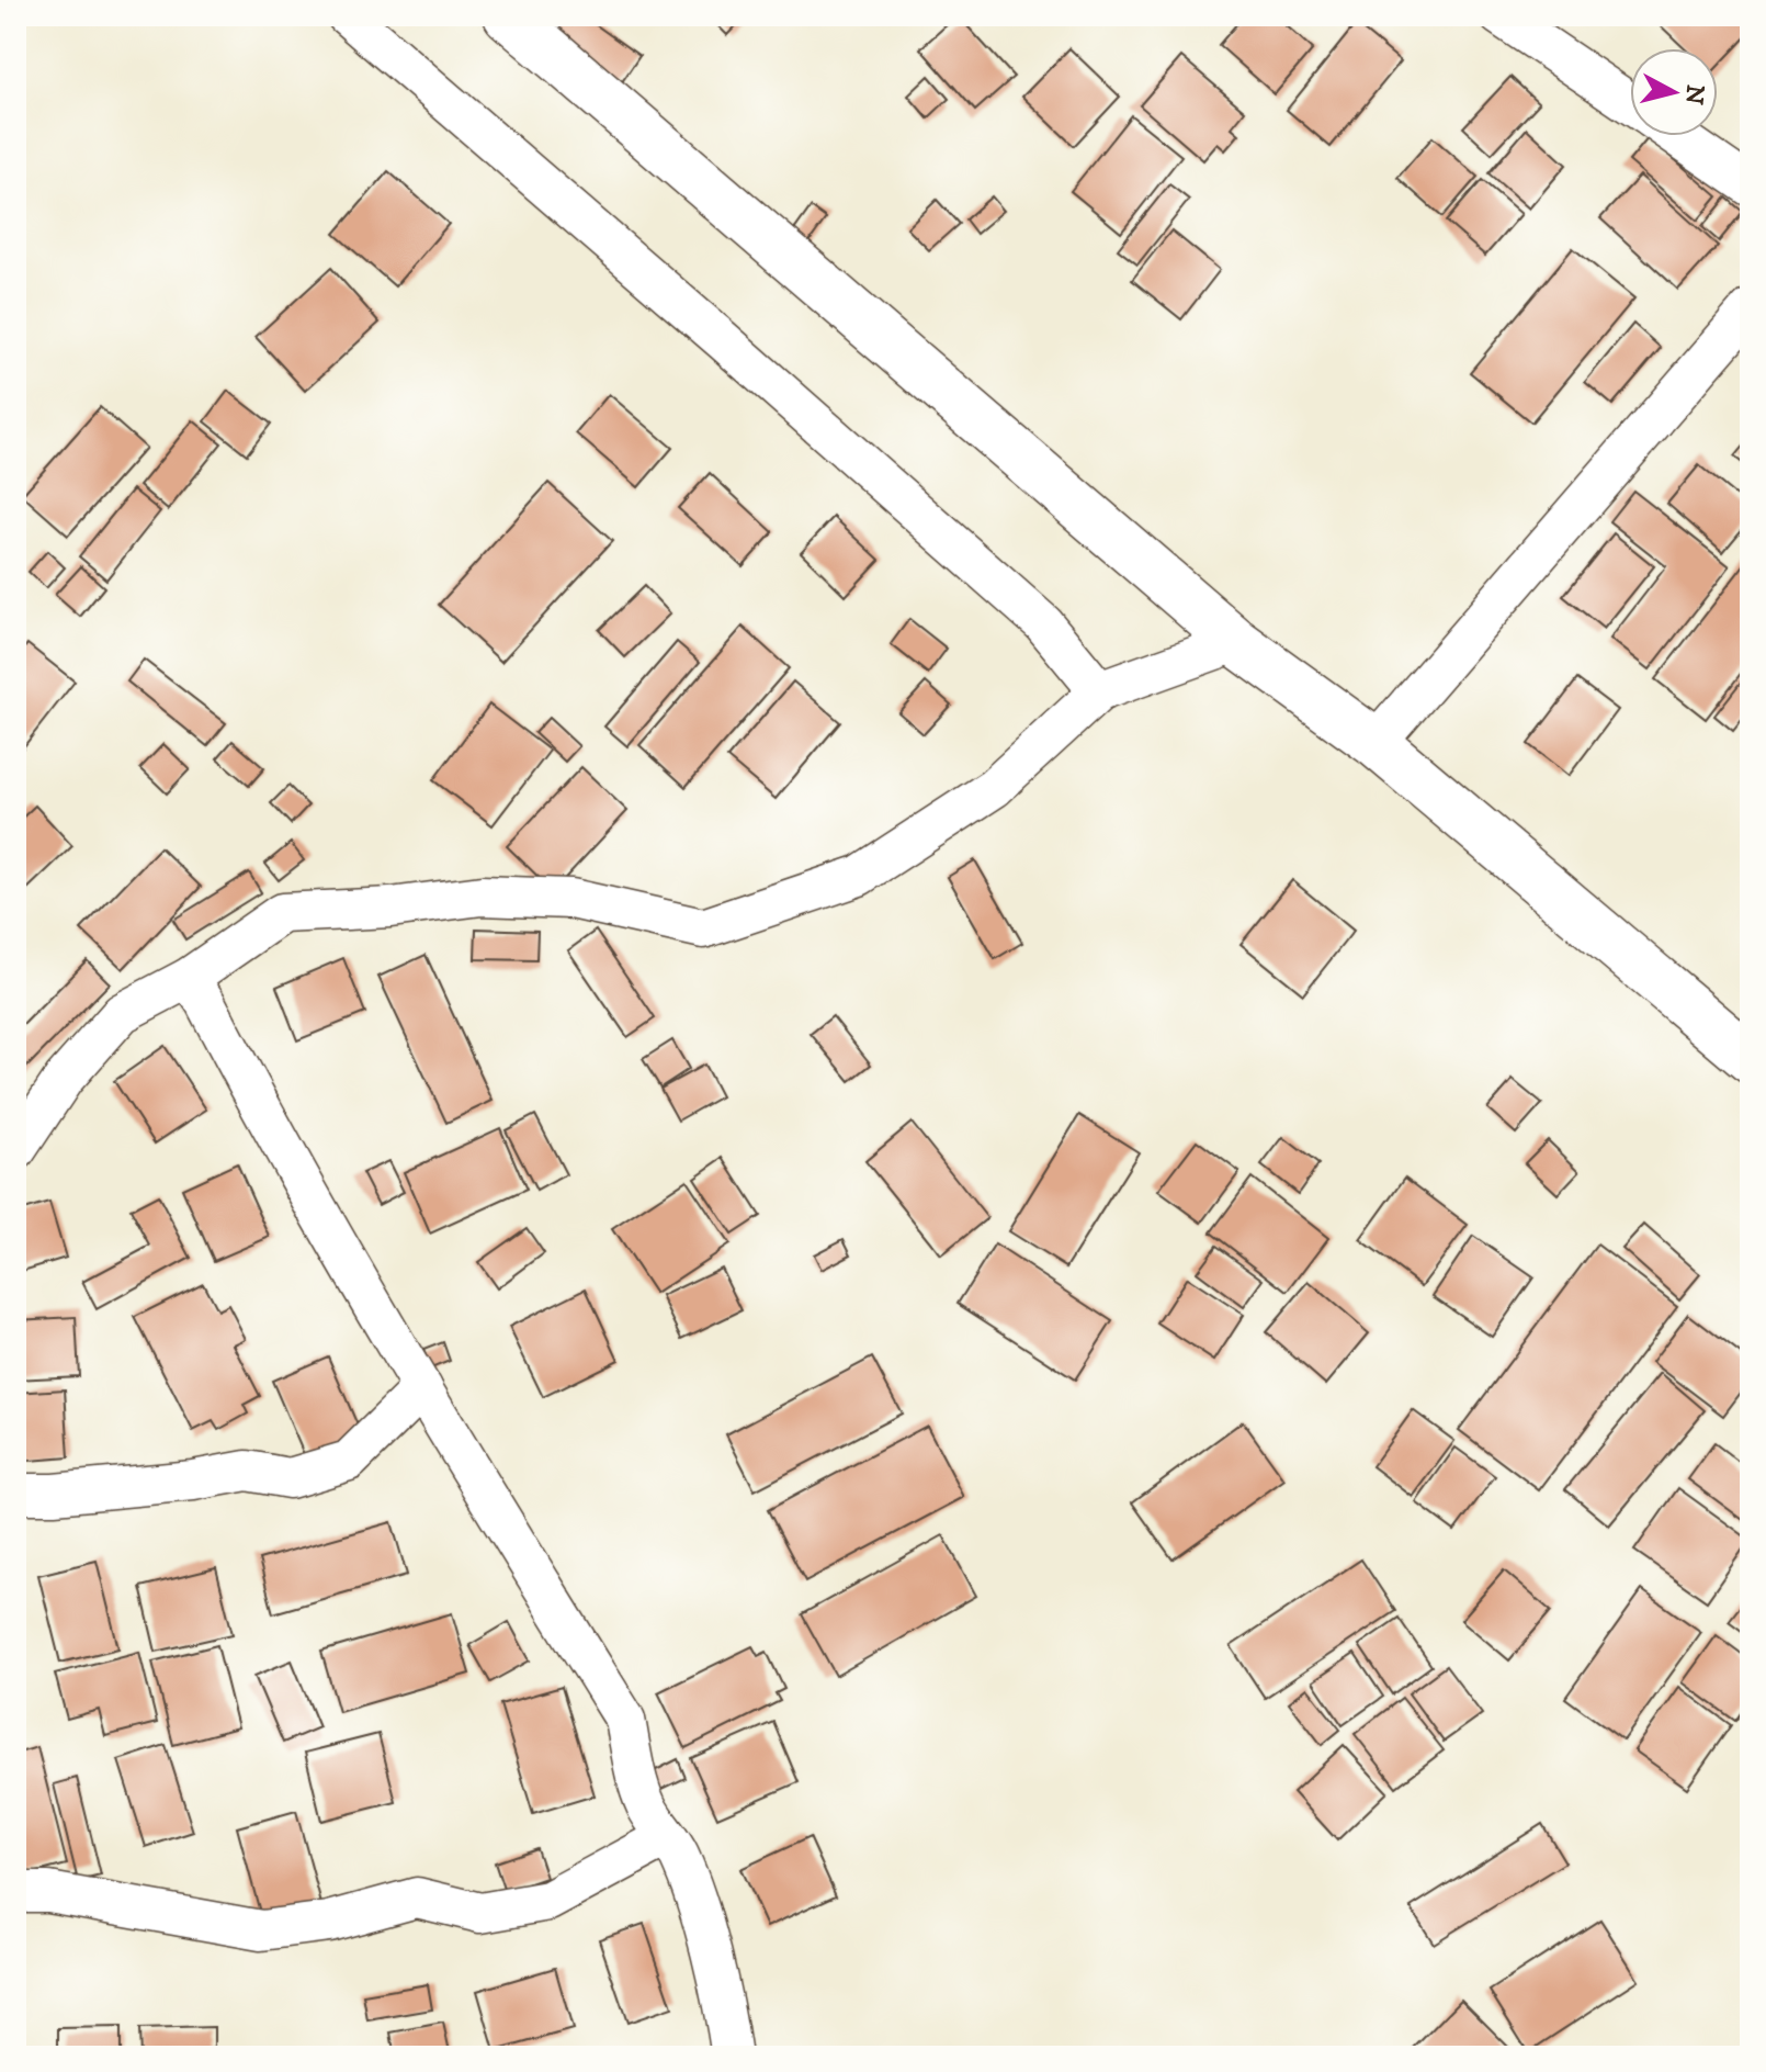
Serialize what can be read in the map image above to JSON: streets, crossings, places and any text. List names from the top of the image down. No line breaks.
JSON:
{"north":"right"}
